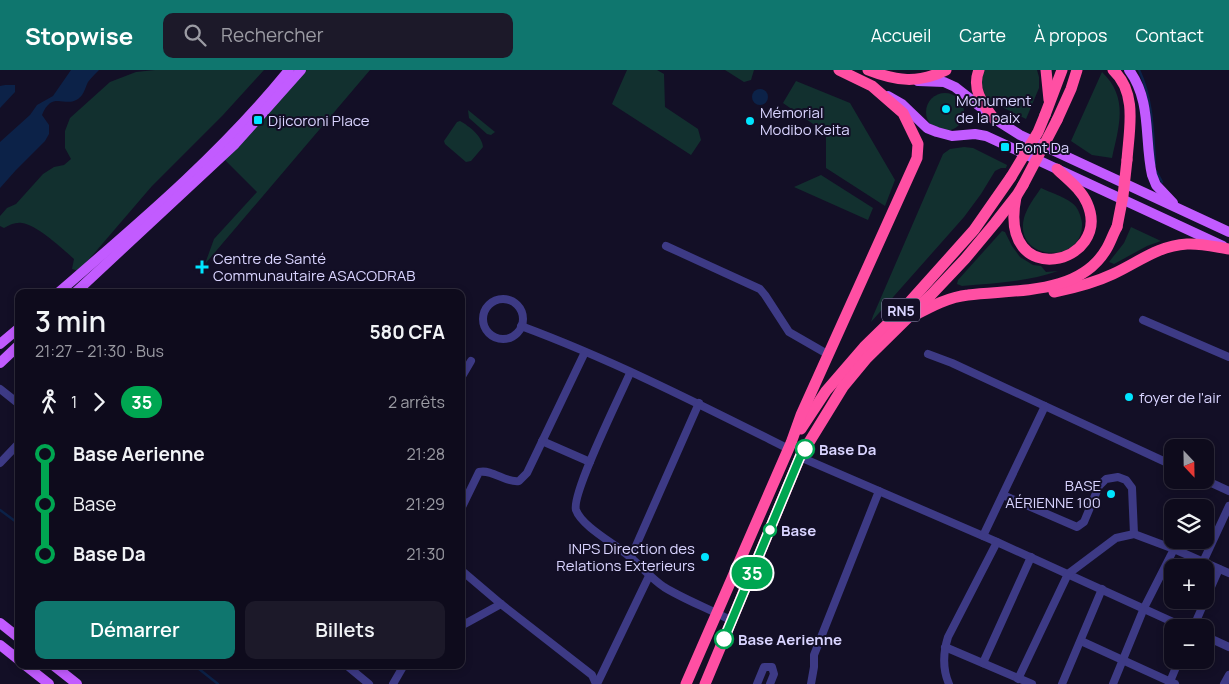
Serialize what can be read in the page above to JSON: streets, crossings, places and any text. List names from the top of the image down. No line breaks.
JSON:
{"streets":{"highway":["RN5"]},"places":{"other":["Monument de la paix","Mémorial Modibo Keita","foyer de l'air","Base Da","BASE AÉRIENNE 100","Base","INPS Direction des Relations Exterieurs","Base Aerienne"],"transit":["Djicoroni Place","Pont Da"],"health":["Centre de Santé Communautaire ASACODRAB"]},"lines":["bus line 35"],"north":"bottom","page":{"header":"Stopwise","search":"Rechercher","nav":["Accueil","Carte","À propos","Contact"],"on_map":"35","heading":["3 min","21:27 – 21:30 · Bus","580 CFA"],"legs":["1","35","2 arrêts"],"list":[{"name":"Base Aerienne","value":"21:28"},{"name":"Base","value":"21:29"},{"name":"Base Da","value":"21:30"}],"map_buttons":["+","−"],"buttons":["Démarrer","Billets"]}}
